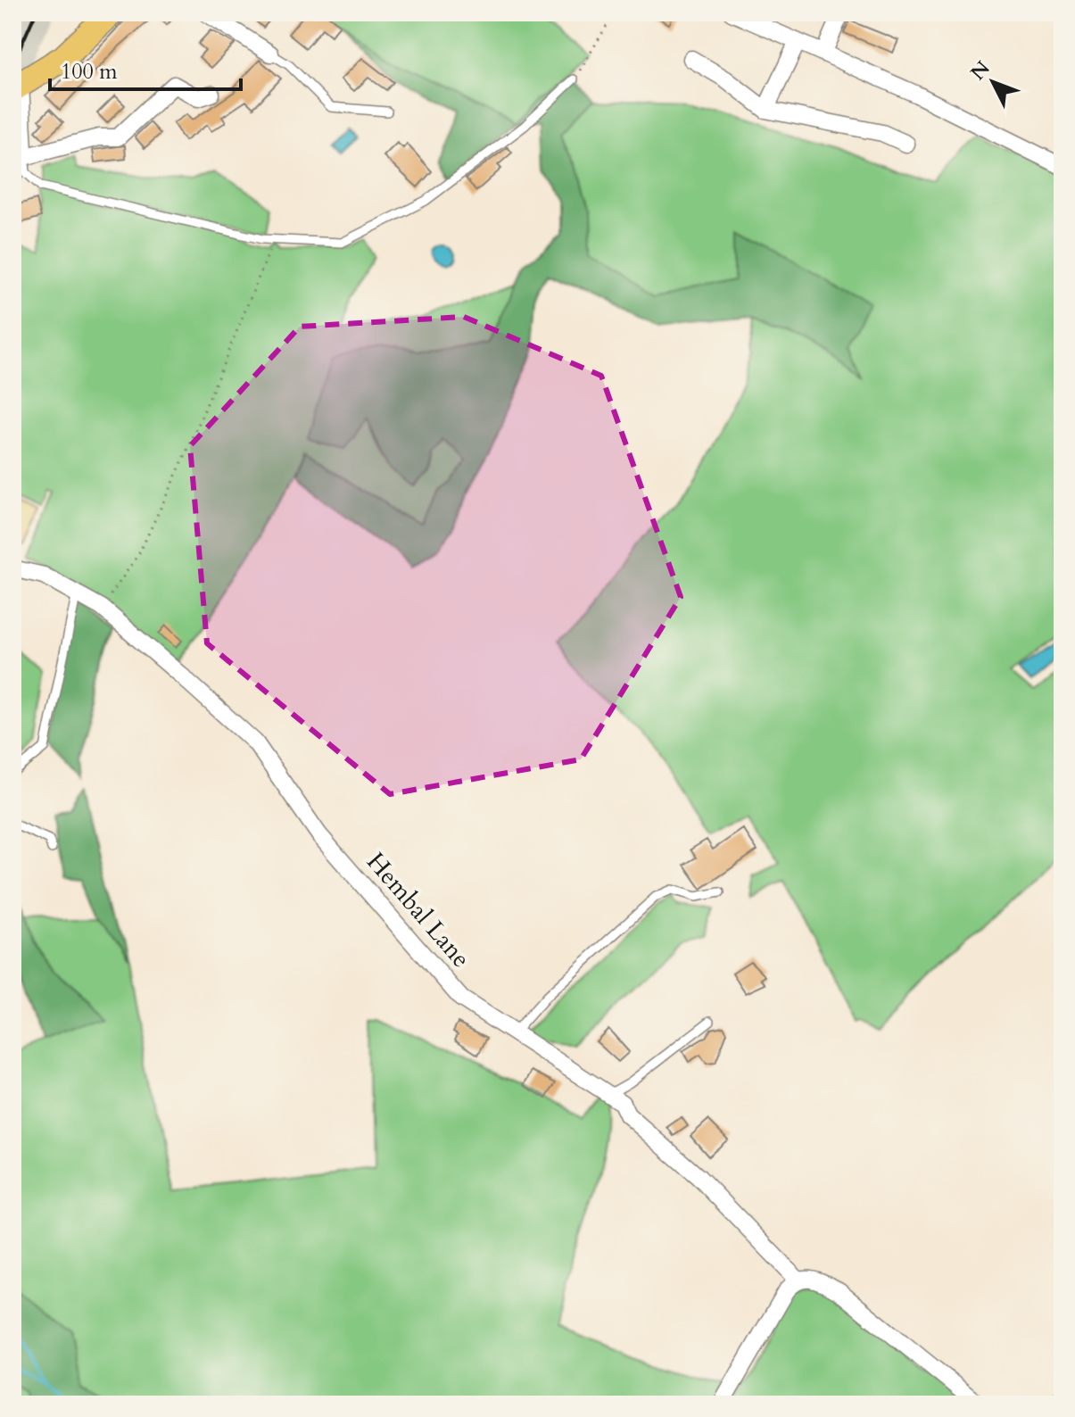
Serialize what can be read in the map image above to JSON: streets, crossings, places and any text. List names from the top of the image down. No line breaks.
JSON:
{"streets":{"street":["Hembal Lane"]},"scale_bar":"100 m","north":"top left"}
